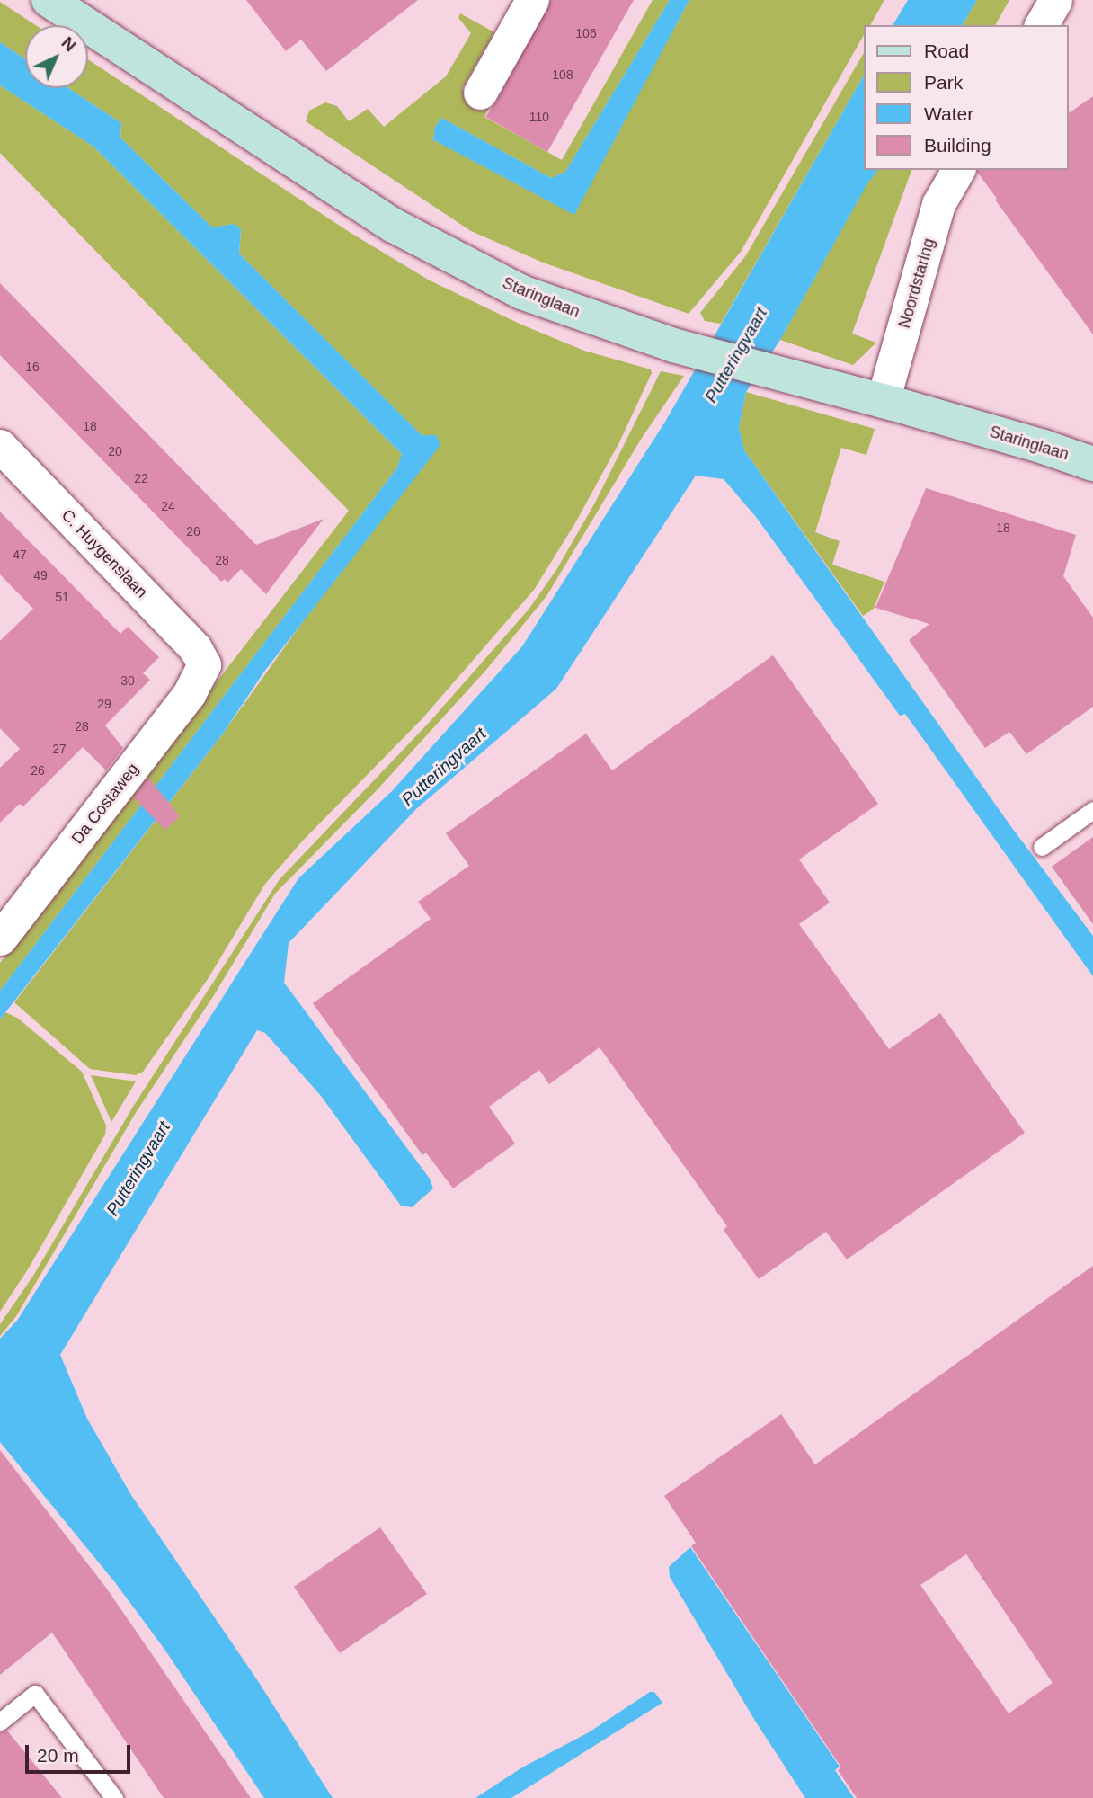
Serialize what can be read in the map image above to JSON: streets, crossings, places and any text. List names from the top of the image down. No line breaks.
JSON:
{"streets":{"street":["Noordstaring","Staringlaan","C. Huygenslaan","Da Costaweg"]},"crossings":[["Noordstaring","Staringlaan"],["C. Huygenslaan","Da Costaweg"]],"water":["Putteringvaart"],"house_numbers":["106","108","110","16","18","20","22","24","18","26","47","28","49","51","30","29","28","27","26"],"legend":["Road","Park","Water","Building"],"scale_bar":"20 m","north":"top right"}
